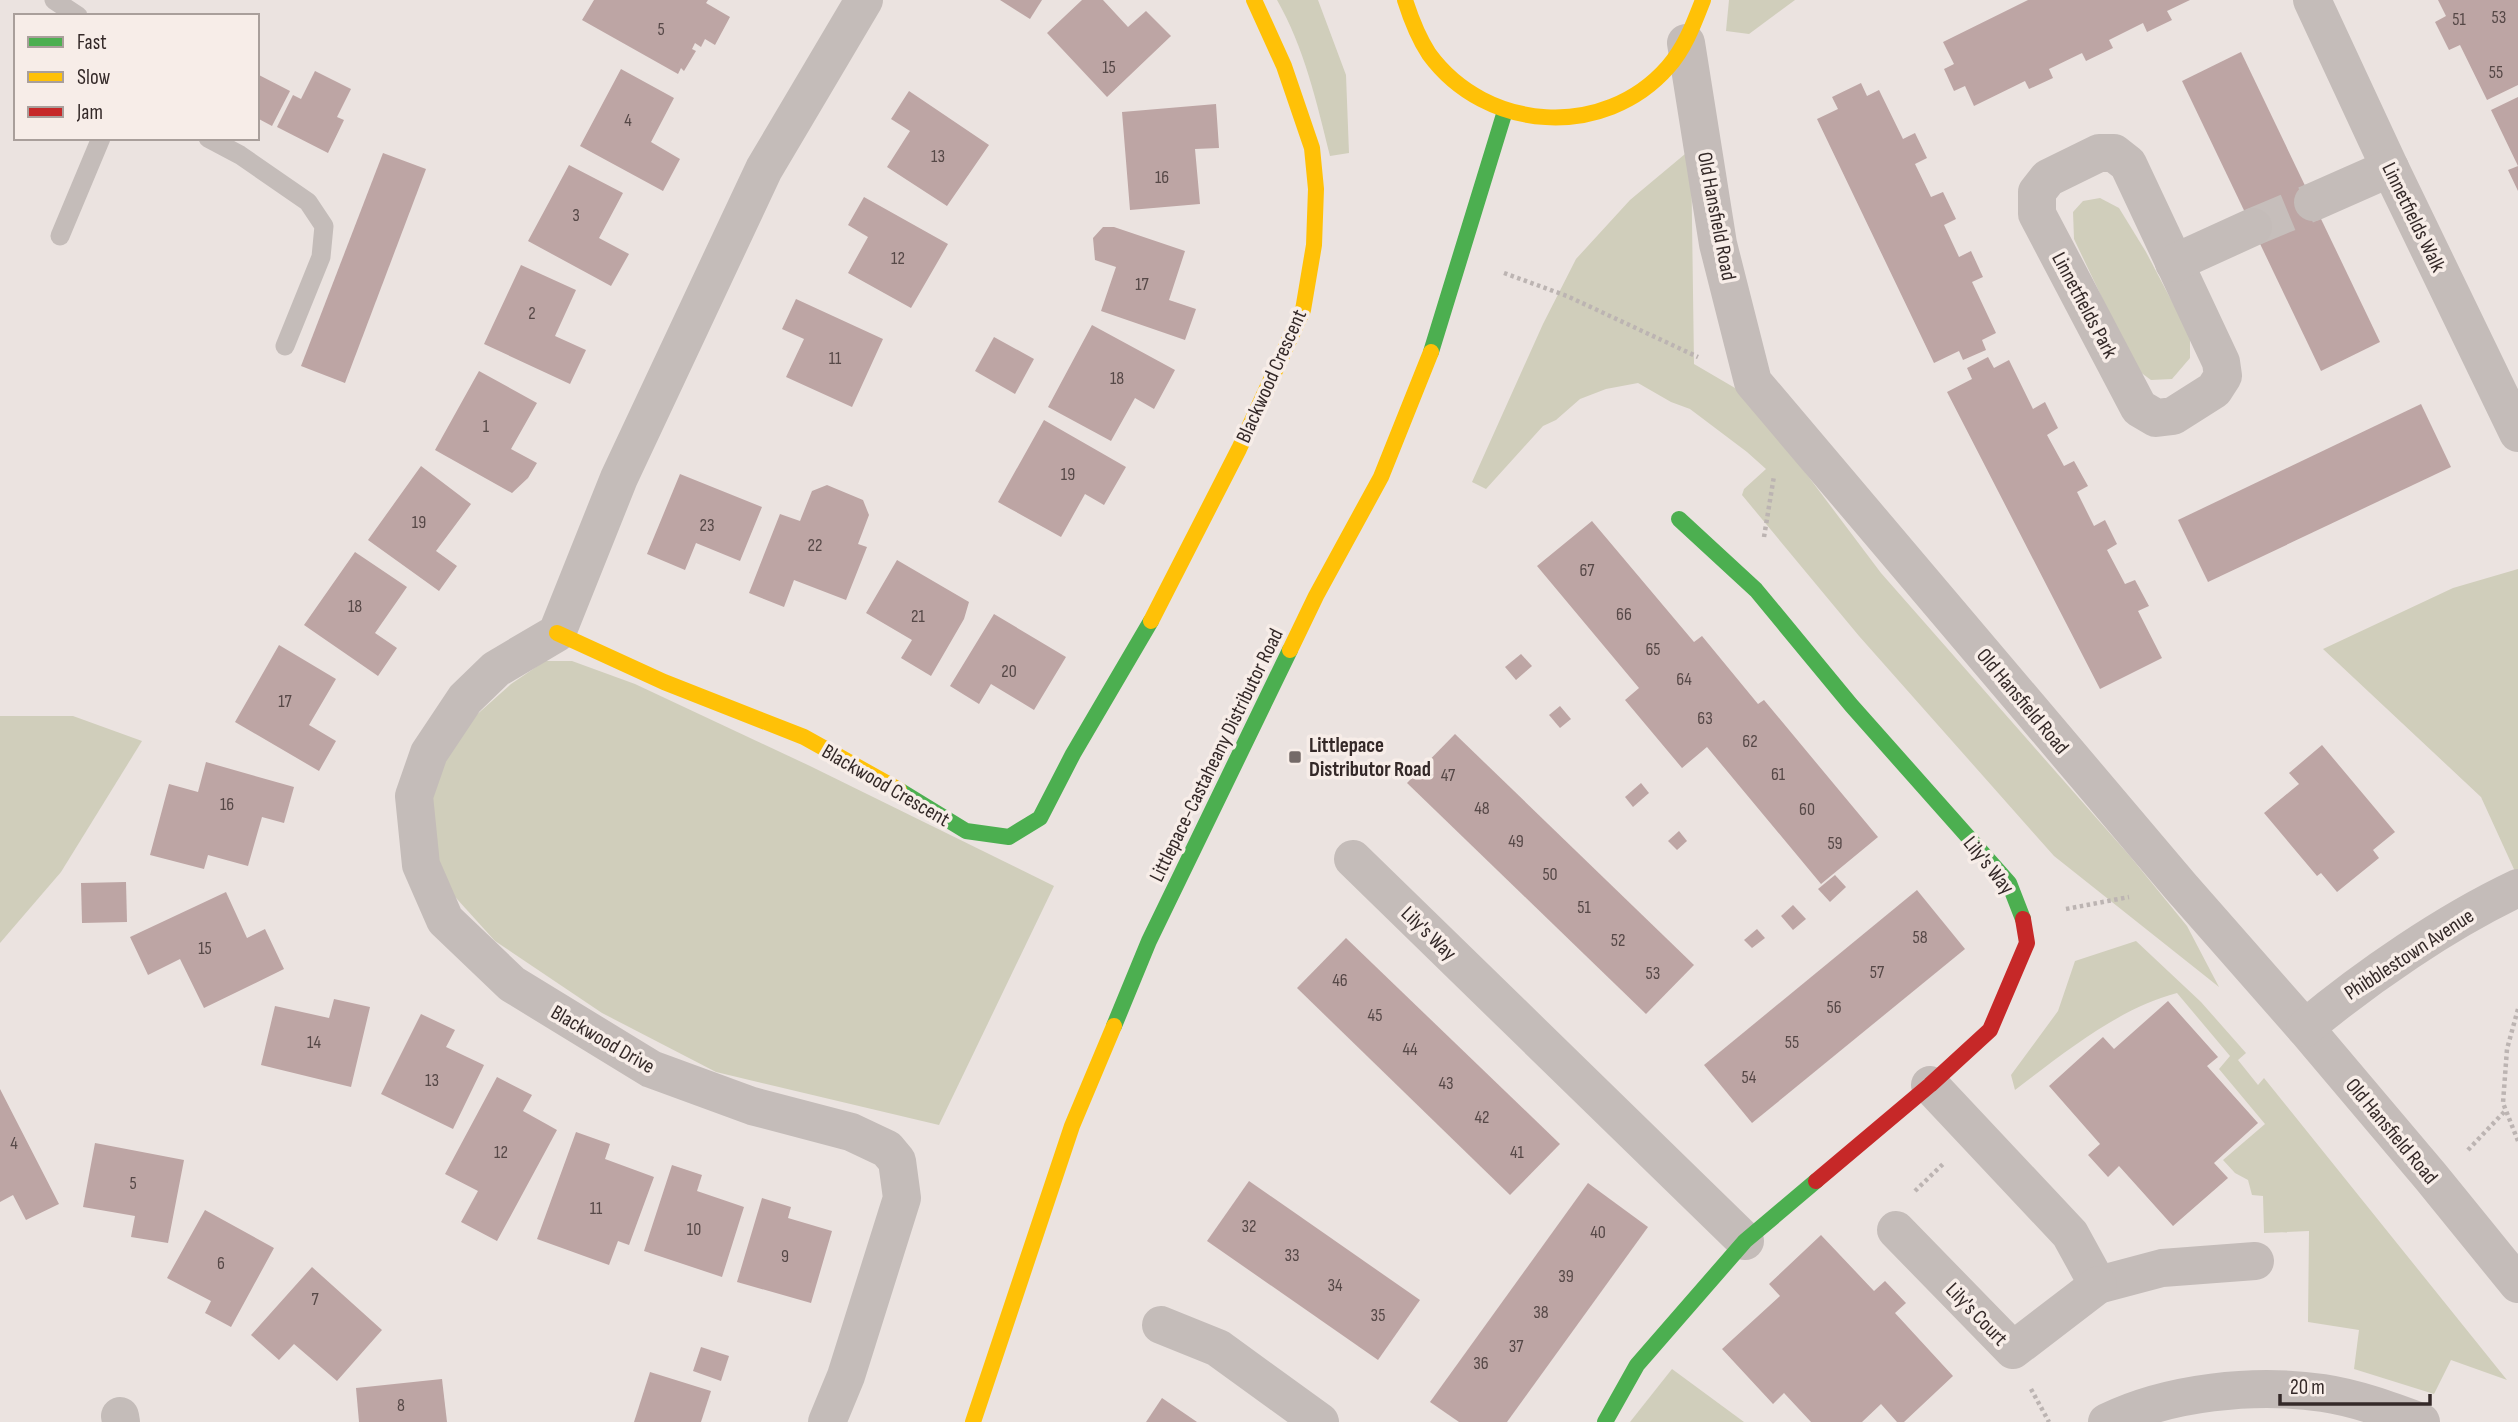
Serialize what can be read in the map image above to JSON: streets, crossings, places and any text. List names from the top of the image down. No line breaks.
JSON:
{"streets":{"street":["Old Hansfield Road","Linnetfields Walk","Linnetfields Park","Blackwood Crescent","Littlepace-Castaheany Distributor Road","Lily's Way","Phibblestown Avenue","Blackwood Drive","Lily's Court"]},"crossings":[["Old Hansfield Road","Phibblestown Avenue"],["Blackwood Crescent","Blackwood Drive"]],"places":{"transit":["Littlepace Distributor Road"]},"house_numbers":["53","51","5","15","55","4","13","16","3","12","17","2","11","18","1","19","19","23","22","67","18","66","21","65","20","64","17","63","62","61","47","16","48","60","49","59","50","51","58","52","15","57","53","46","56","45","14","55","44","54","13","43","42","4","12","41","5","11","32","10","40","33","9","6","39","34","7","38","35","37","36","8"],"legend":["Fast","Slow","Jam"],"scale_bar":"20 m"}
